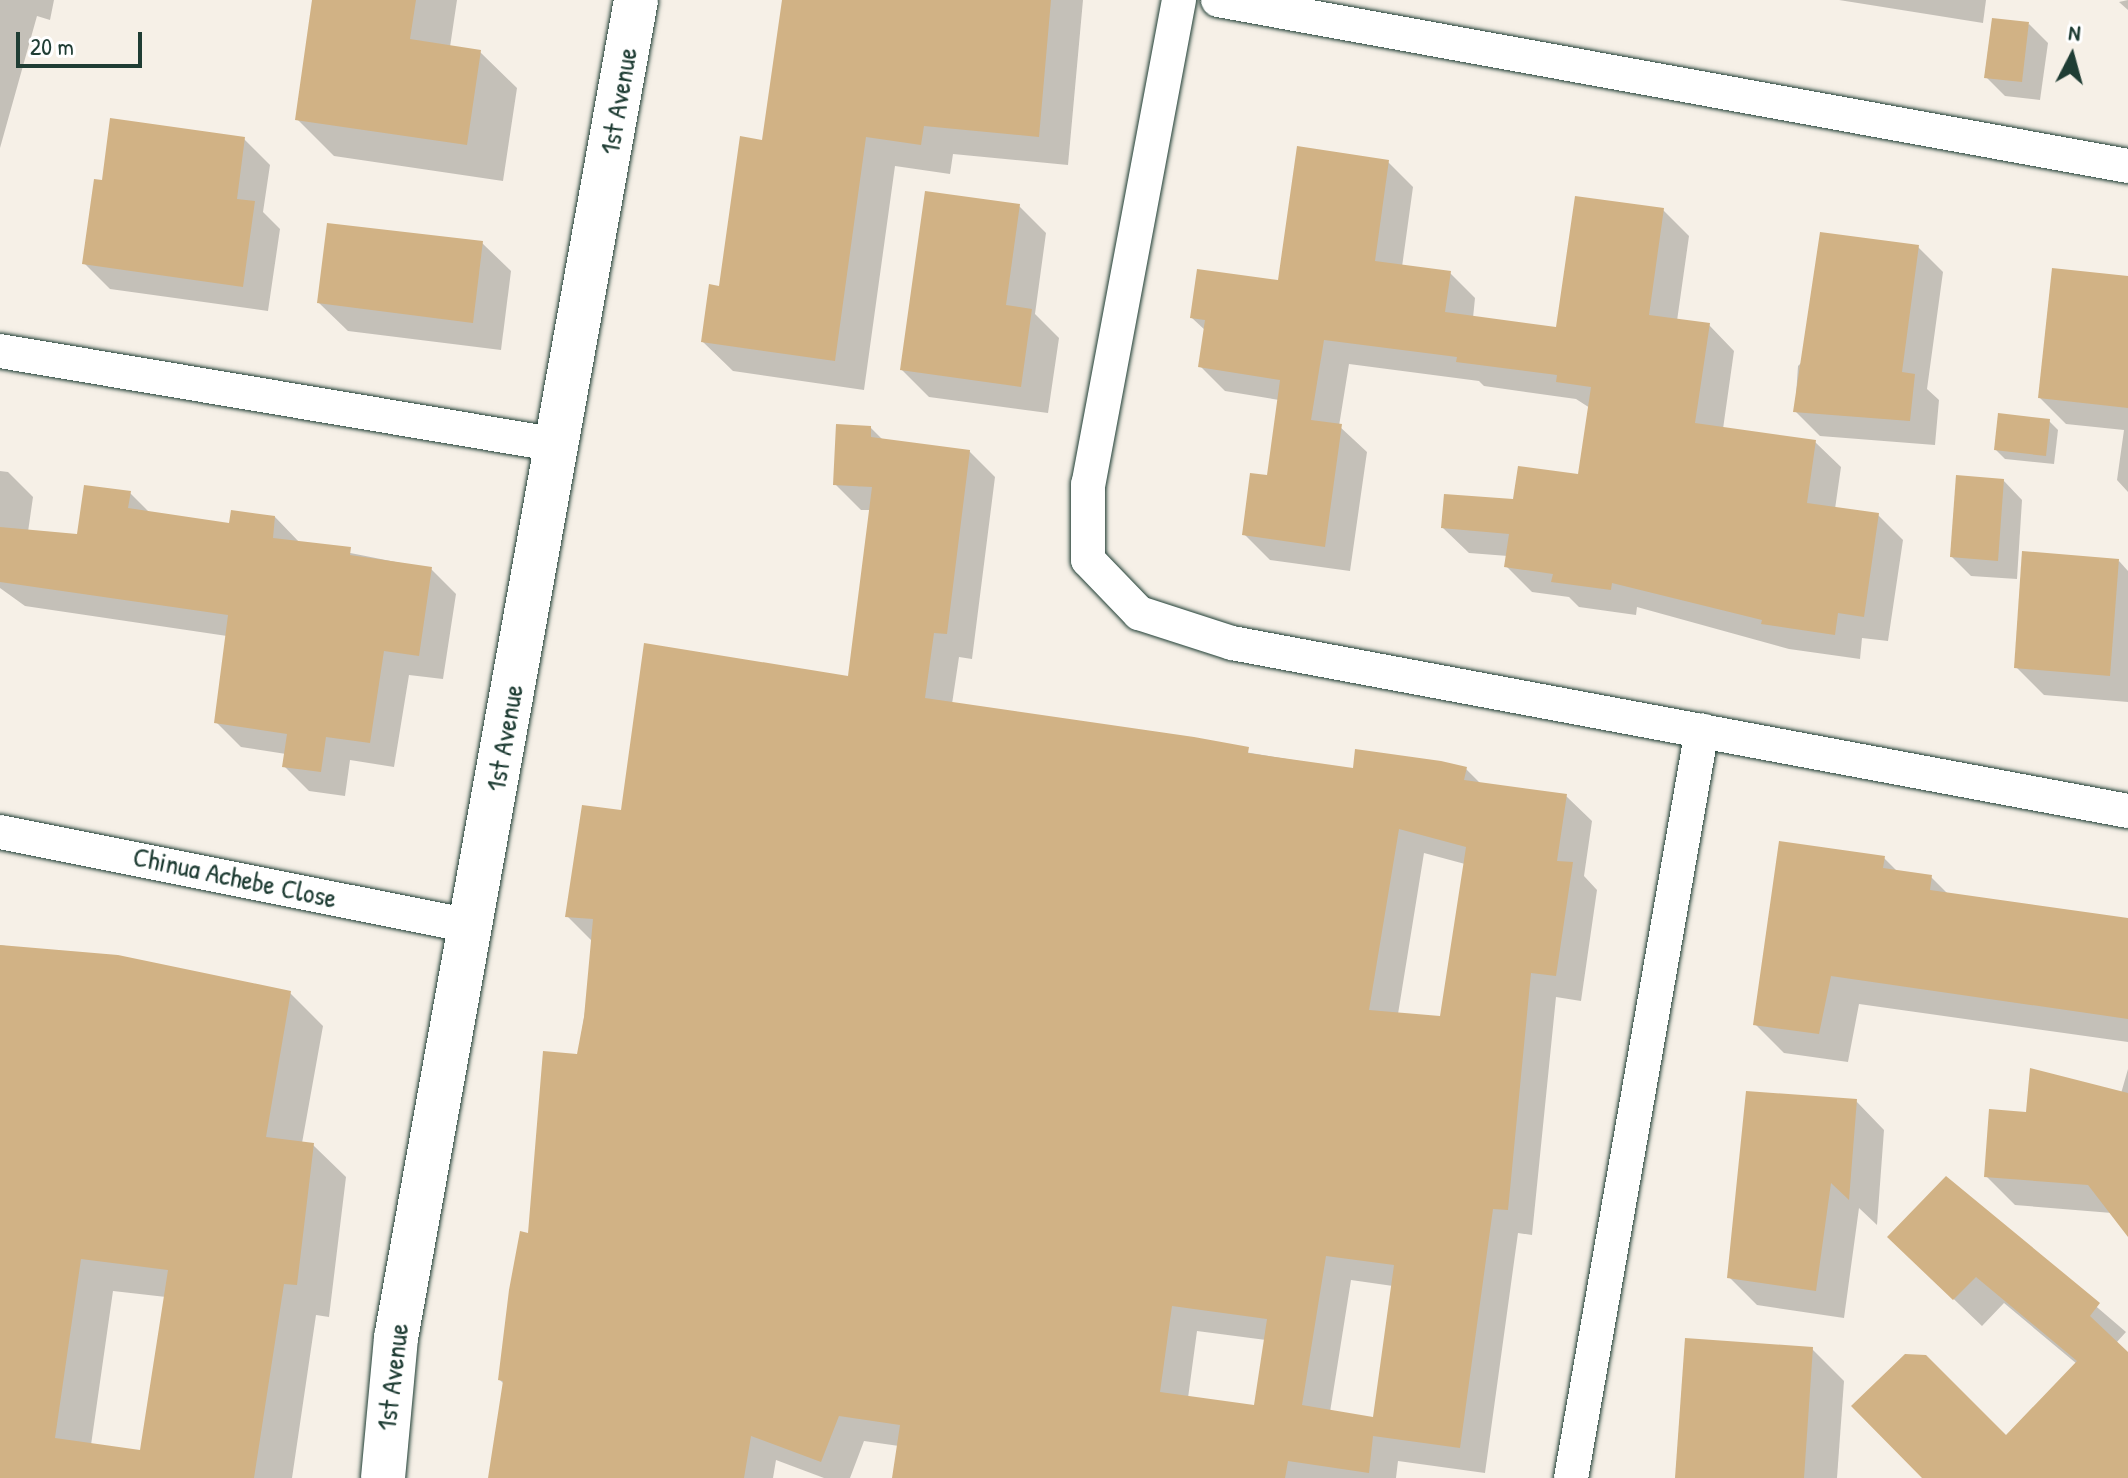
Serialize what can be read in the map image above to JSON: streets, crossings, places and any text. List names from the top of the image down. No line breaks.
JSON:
{"streets":{"street":["1st Avenue","Chinua Achebe Close"]},"crossings":[["1st Avenue","Chinua Achebe Close"]],"scale_bar":"20 m","north":"top"}
